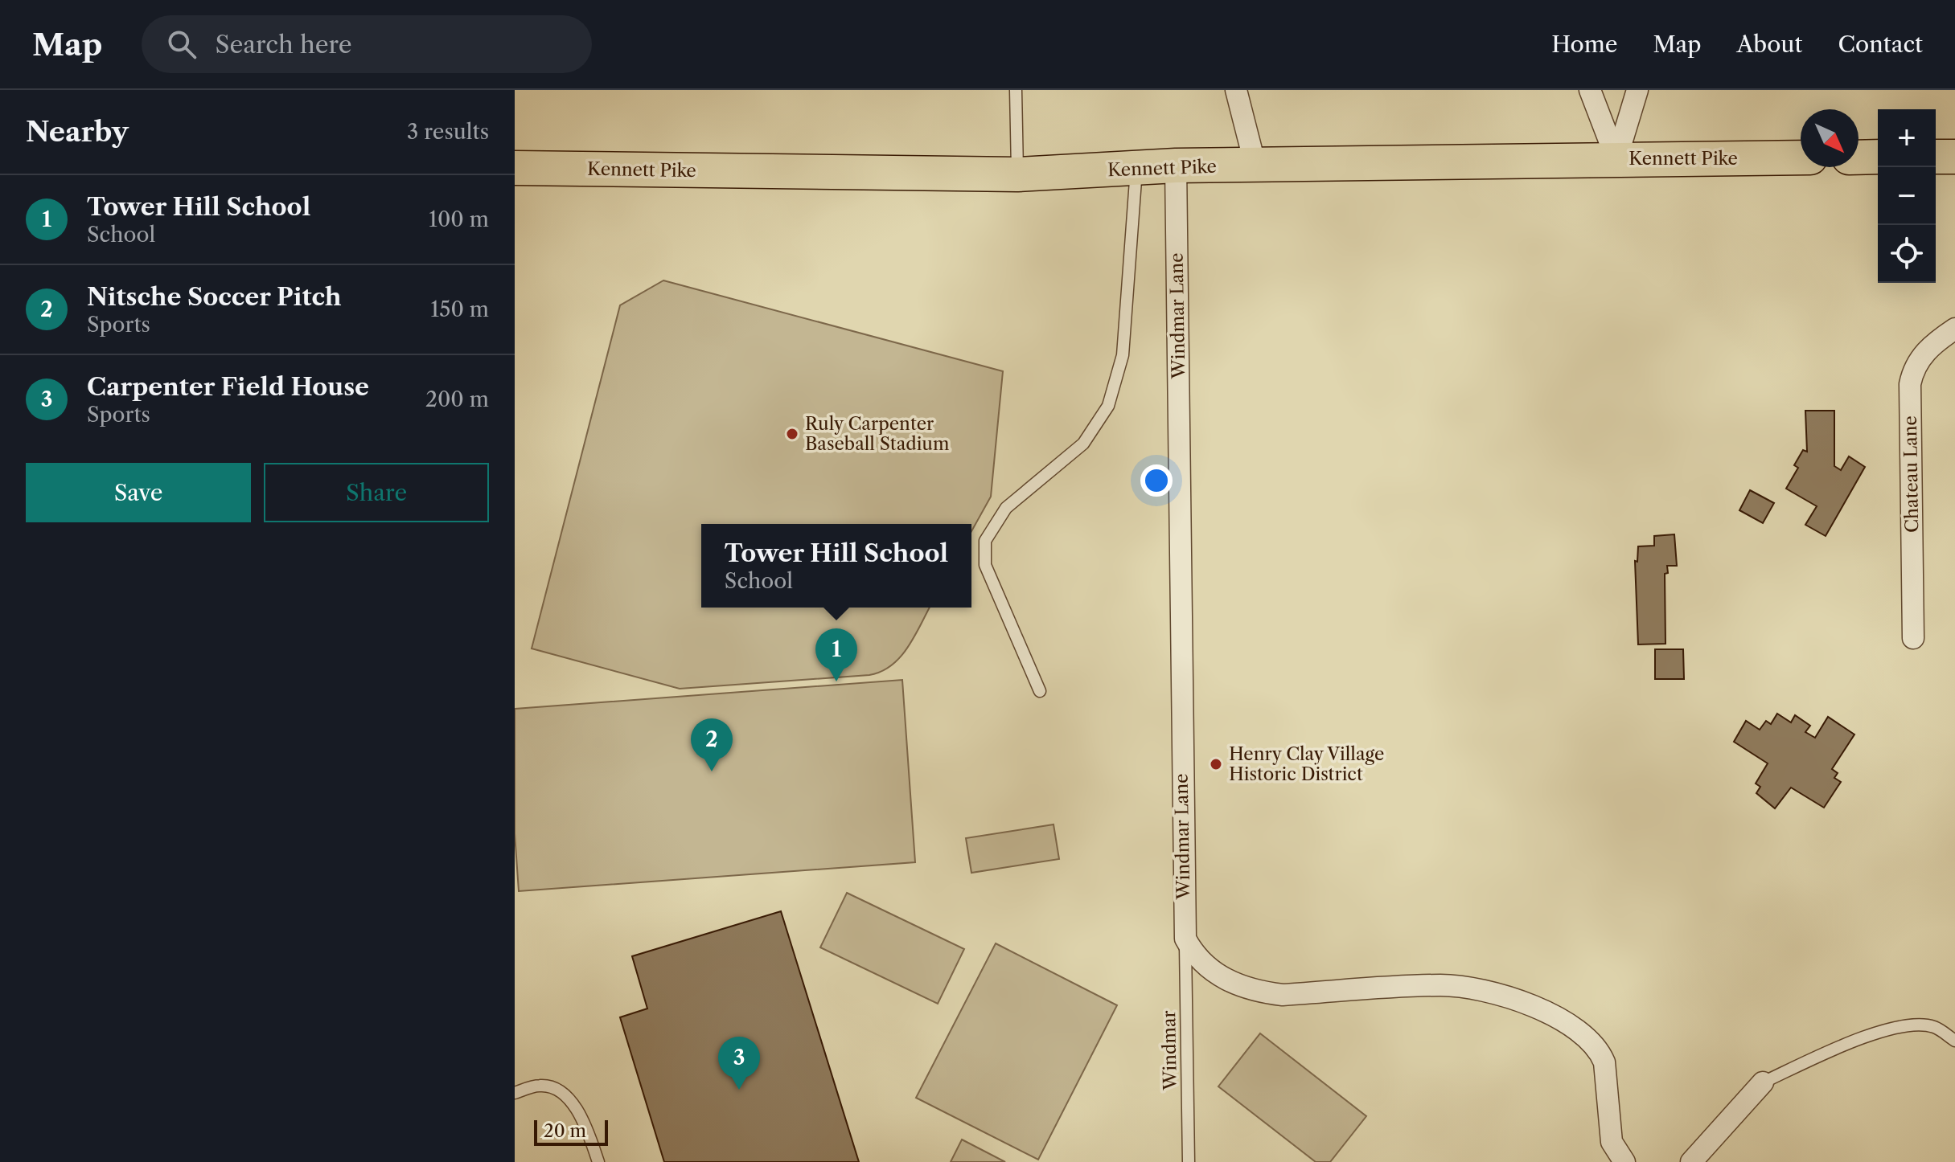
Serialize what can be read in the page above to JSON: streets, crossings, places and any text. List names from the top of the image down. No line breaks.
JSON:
{"streets":{"main road":["Kennett Pike"],"street":["Windmar Lane","Chateau Lane"],"lane":["Windmar"]},"crossings":[["Kennett Pike","Windmar Lane"],["Windmar Lane","Windmar"]],"places":["Ruly Carpenter Baseball Stadium","Henry Clay Village Historic District"],"scale_bar":"20 m","north":"bottom right","page":{"header":"Map","search":"Search here","nav":["Home","Map","About","Contact"],"heading":["Nearby","3 results"],"map_buttons":["+","−"],"list":[{"mark":"1","name":"Tower Hill School","note":"School","value":"100 m"},{"mark":"2","name":"Nitsche Soccer Pitch","note":"Sports","value":"150 m"},{"mark":"3","name":"Carpenter Field House","note":"Sports","value":"200 m"}],"buttons":["Save","Share"],"popup":["Tower Hill School","School"],"pins":["1","2","3"],"scale":"20 m"}}
